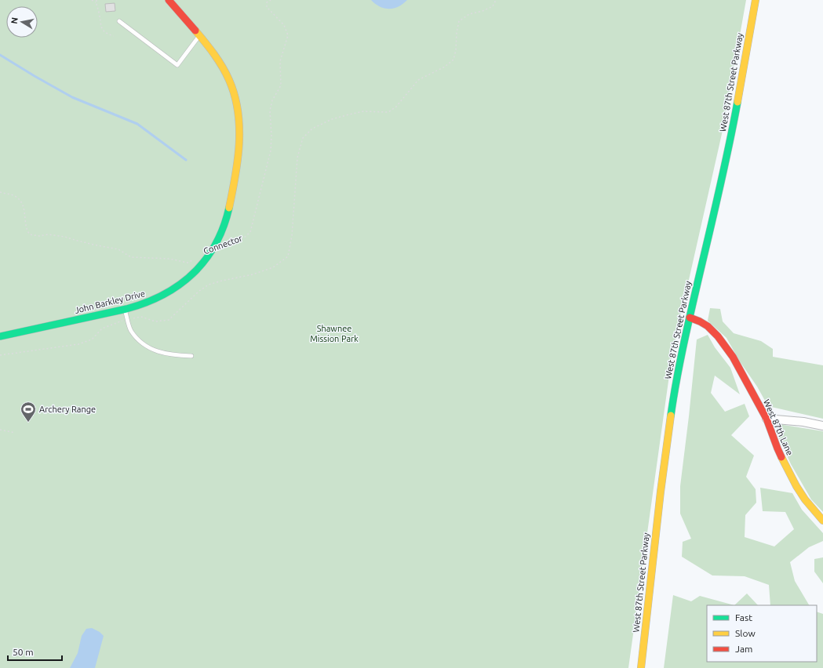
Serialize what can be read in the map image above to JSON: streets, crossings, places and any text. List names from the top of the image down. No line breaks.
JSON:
{"streets":{"street":["West 87th Street Parkway","John Barkley Drive","West 87th Lane"],"path":["Connector"]},"crossings":[["West 87th Street Parkway","West 87th Lane"],["Connector","John Barkley Drive"]],"parks":["Shawnee Mission Park"],"places":{"sports":["Archery Range"]},"legend":["Fast","Slow","Jam"],"scale_bar":"50 m","north":"left"}
